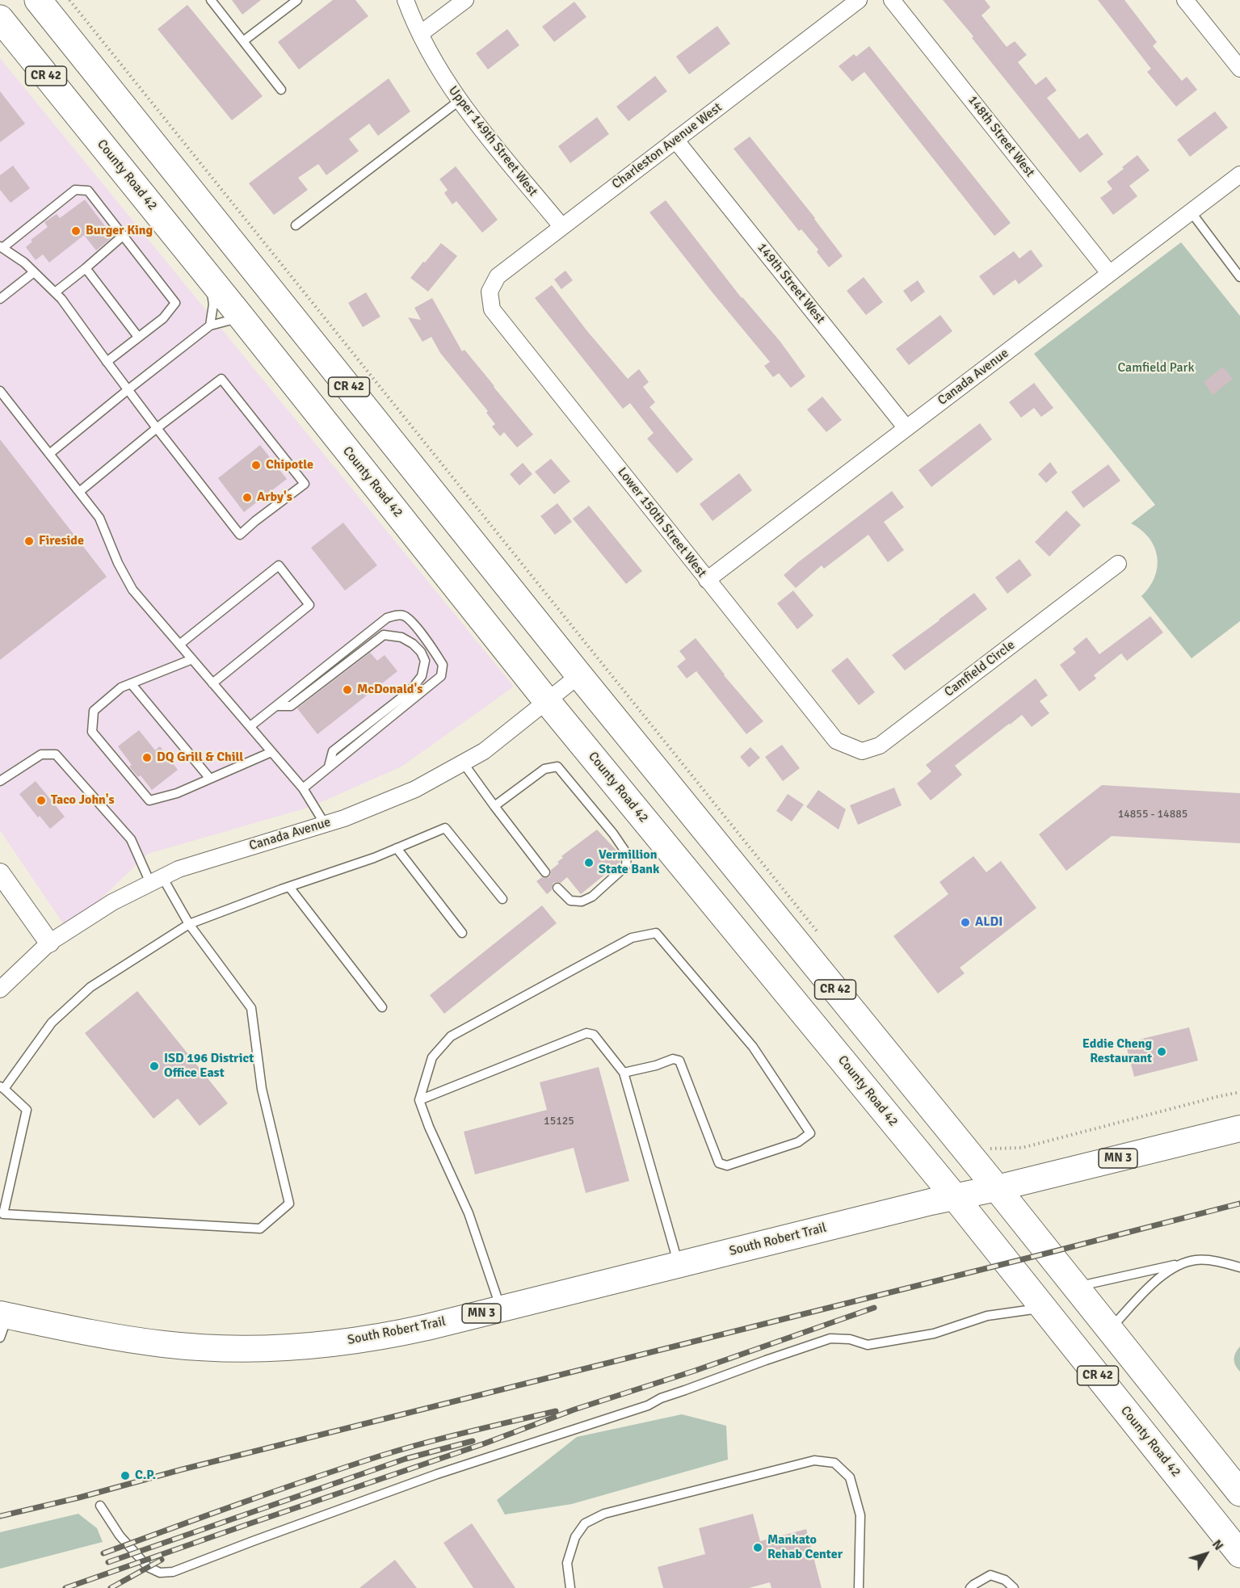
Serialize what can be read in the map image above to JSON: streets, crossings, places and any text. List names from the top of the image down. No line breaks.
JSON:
{"streets":{"highway":["CR 42","County Road 42"],"main road":["MN 3","South Robert Trail"],"street":["148th Street West","Upper 149th Street West","Charleston Avenue West","149th Street West","Canada Avenue","Lower 150th Street West","Camfield Circle"]},"crossings":[["CR 42","Canada Avenue"],["CR 42","MN 3"],["148th Street West","Canada Avenue"],["Upper 149th Street West","Charleston Avenue West"],["Charleston Avenue West","149th Street West"],["Charleston Avenue West","Lower 150th Street West"],["County Road 42","Canada Avenue"],["County Road 42","MN 3"],["County Road 42","South Robert Trail"],["149th Street West","Canada Avenue"],["Canada Avenue","Lower 150th Street West"],["Lower 150th Street West","Camfield Circle"],["MN 3","South Robert Trail"]],"parks":["Camfield Park"],"places":["Burger King","Chipotle","Arby's","Fireside","McDonald's","DQ Grill & Chill","Taco John's","Vermillion State Bank","ALDI","Eddie Cheng Restaurant","ISD 196 District Office East","C.P.","Mankato Rehab Center"],"house_numbers":["14855 - 14885","15125"],"north":"top right"}
